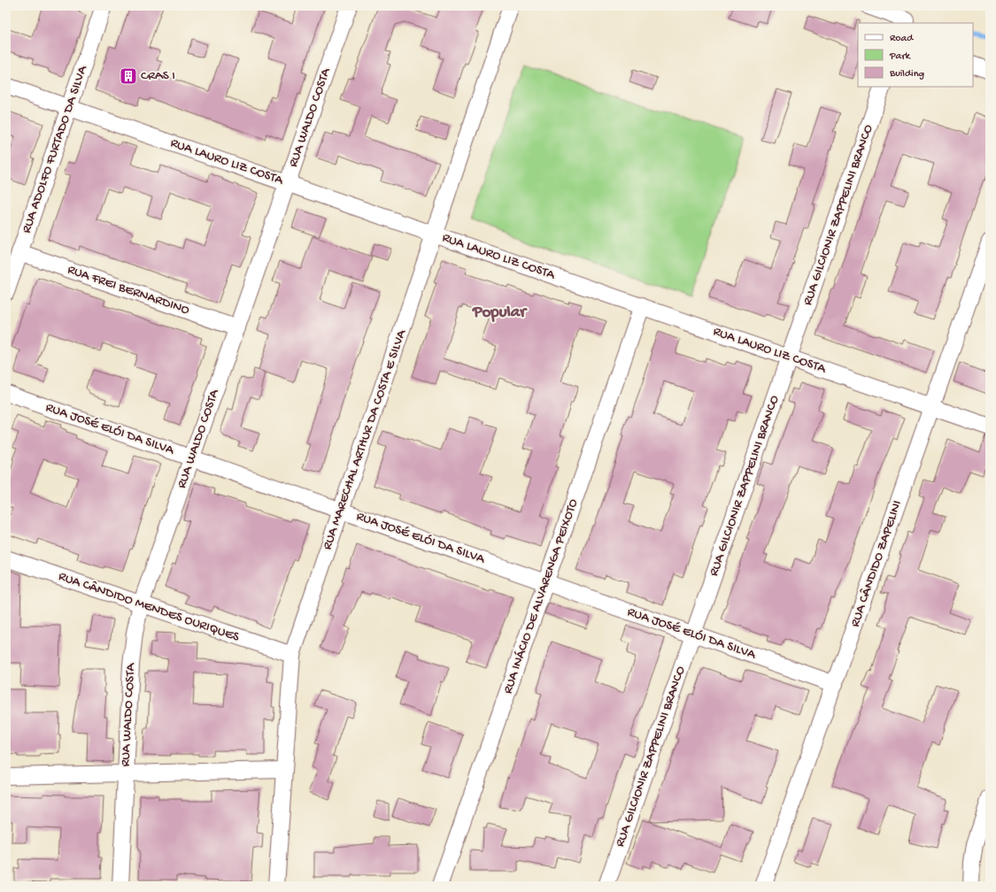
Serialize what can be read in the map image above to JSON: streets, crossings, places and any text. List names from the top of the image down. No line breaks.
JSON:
{"streets":{"street":["RUA WALDO COSTA","RUA ADOLFO FURTADO DA SILVA","RUA LAURO LIZ COSTA","RUA GILCIONIR ZAPPELINI BRANCO","RUA FREI BERNARDINO","RUA JOSÉ ELÓI DA SILVA","RUA MARECHAL ARTHUR DA COSTA E SILVA","RUA CÂNDIDO ZAPELINI","RUA INÁCIO DE ALVARENGA PEIXOTO","RUA CÂNDIDO MENDES OURIQUES"]},"crossings":[["RUA WALDO COSTA","RUA LAURO LIZ COSTA"],["RUA WALDO COSTA","RUA FREI BERNARDINO"],["RUA WALDO COSTA","RUA JOSÉ ELÓI DA SILVA"],["RUA WALDO COSTA","RUA CÂNDIDO MENDES OURIQUES"],["RUA ADOLFO FURTADO DA SILVA","RUA LAURO LIZ COSTA"],["RUA ADOLFO FURTADO DA SILVA","RUA FREI BERNARDINO"],["RUA LAURO LIZ COSTA","RUA GILCIONIR ZAPPELINI BRANCO"],["RUA LAURO LIZ COSTA","RUA MARECHAL ARTHUR DA COSTA E SILVA"],["RUA LAURO LIZ COSTA","RUA CÂNDIDO ZAPELINI"],["RUA LAURO LIZ COSTA","RUA INÁCIO DE ALVARENGA PEIXOTO"],["RUA GILCIONIR ZAPPELINI BRANCO","RUA JOSÉ ELÓI DA SILVA"],["RUA JOSÉ ELÓI DA SILVA","RUA MARECHAL ARTHUR DA COSTA E SILVA"],["RUA JOSÉ ELÓI DA SILVA","RUA CÂNDIDO ZAPELINI"],["RUA JOSÉ ELÓI DA SILVA","RUA INÁCIO DE ALVARENGA PEIXOTO"],["RUA MARECHAL ARTHUR DA COSTA E SILVA","RUA CÂNDIDO MENDES OURIQUES"]],"districts":["Popular"],"places":{"building":["CRAS I"]},"legend":["Road","Park","Building"]}
